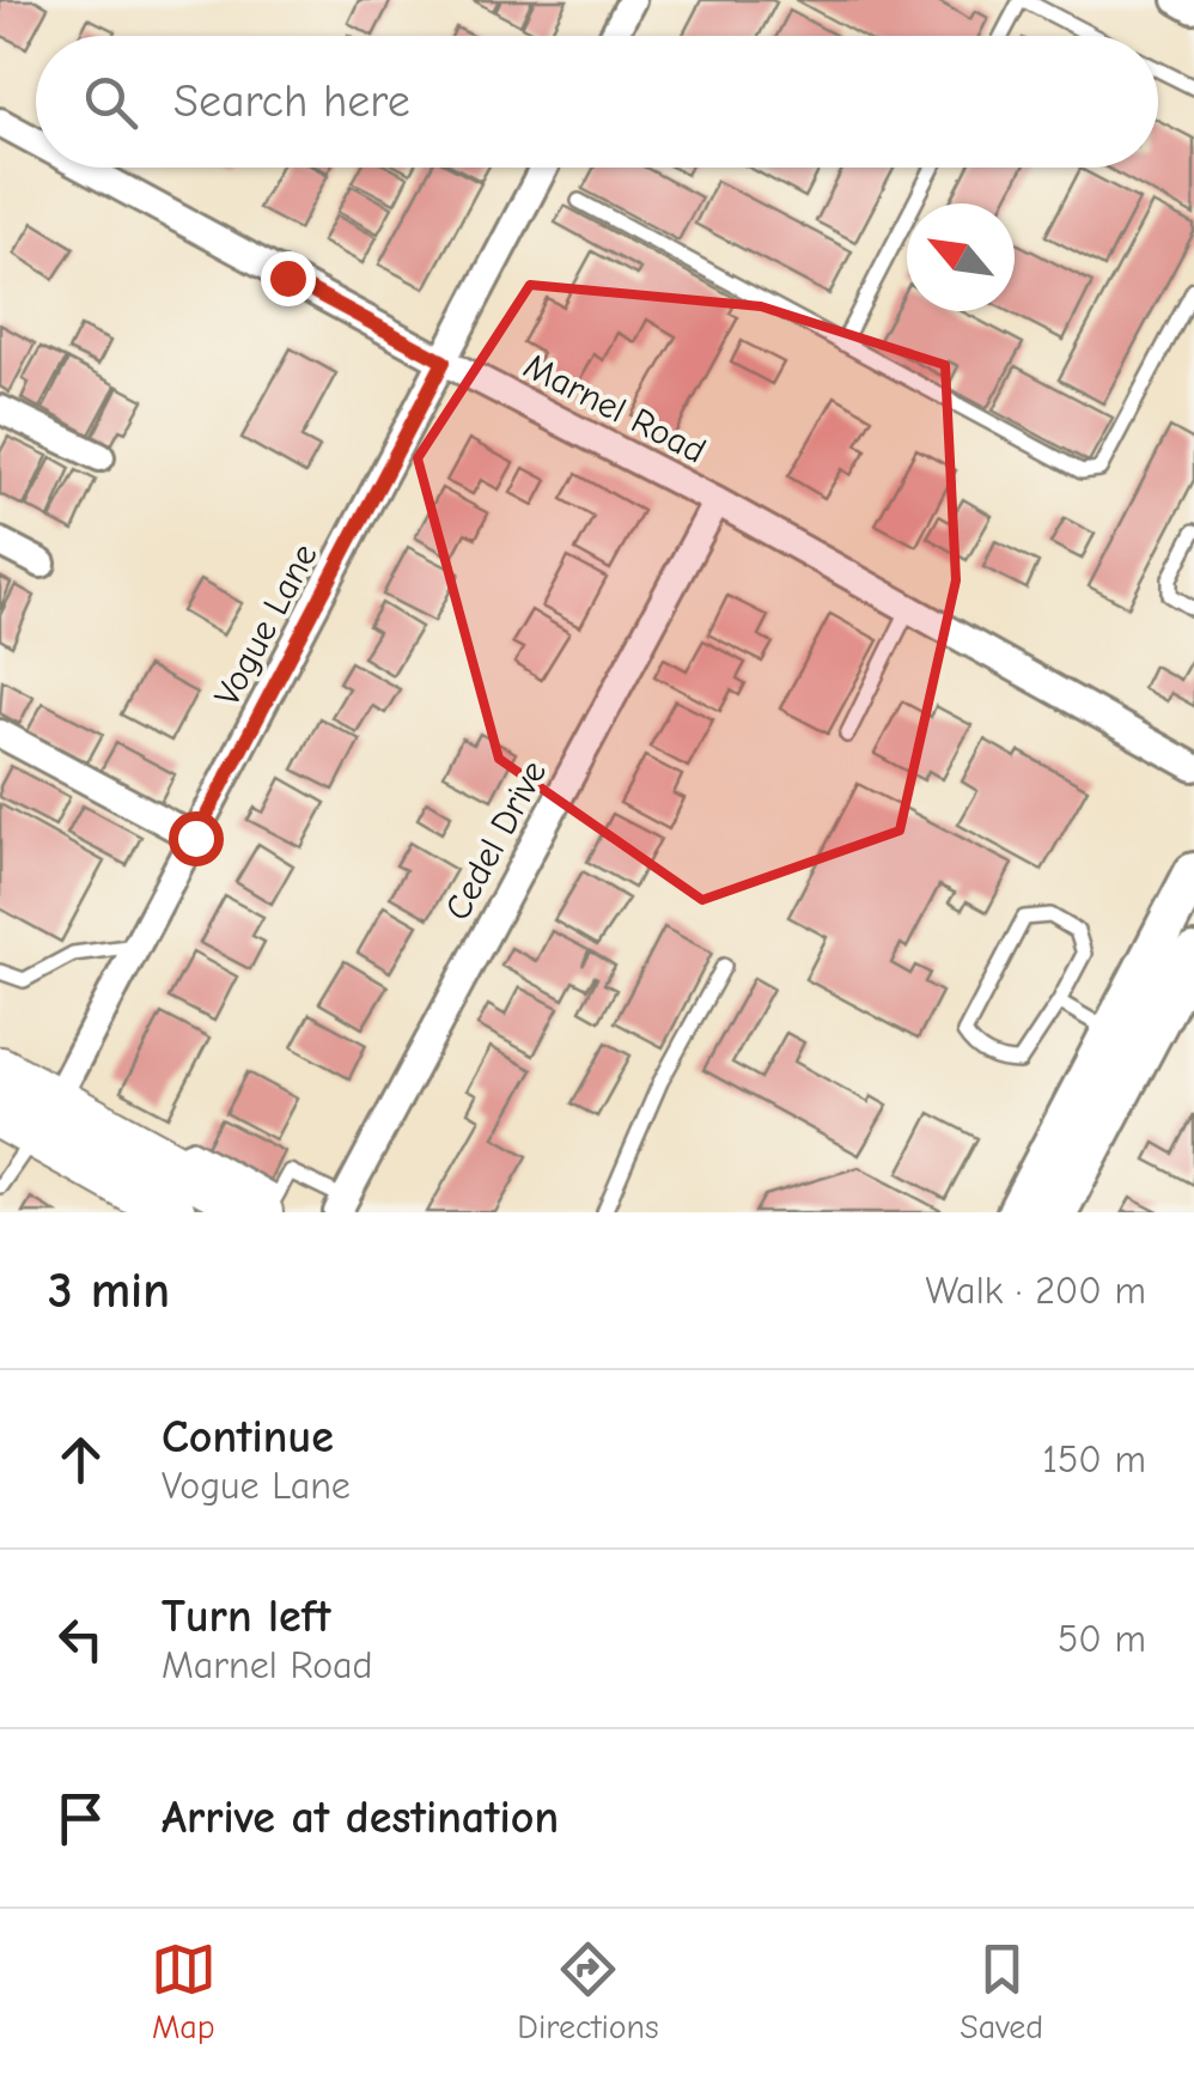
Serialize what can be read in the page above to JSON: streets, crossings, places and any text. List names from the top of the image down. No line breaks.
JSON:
{"streets":{"street":["Marnel Road","Vogue Lane","Cedel Drive"]},"crossings":[["Marnel Road","Vogue Lane"],["Marnel Road","Cedel Drive"]],"north":"top left","page":{"search":"Search here","heading":["3 min","Walk · 200 m"],"list":[["Continue","Vogue Lane","150 m"],["Turn left","Marnel Road","50 m"],"Arrive at destination"],"nav":["Map","Directions","Saved"]}}
